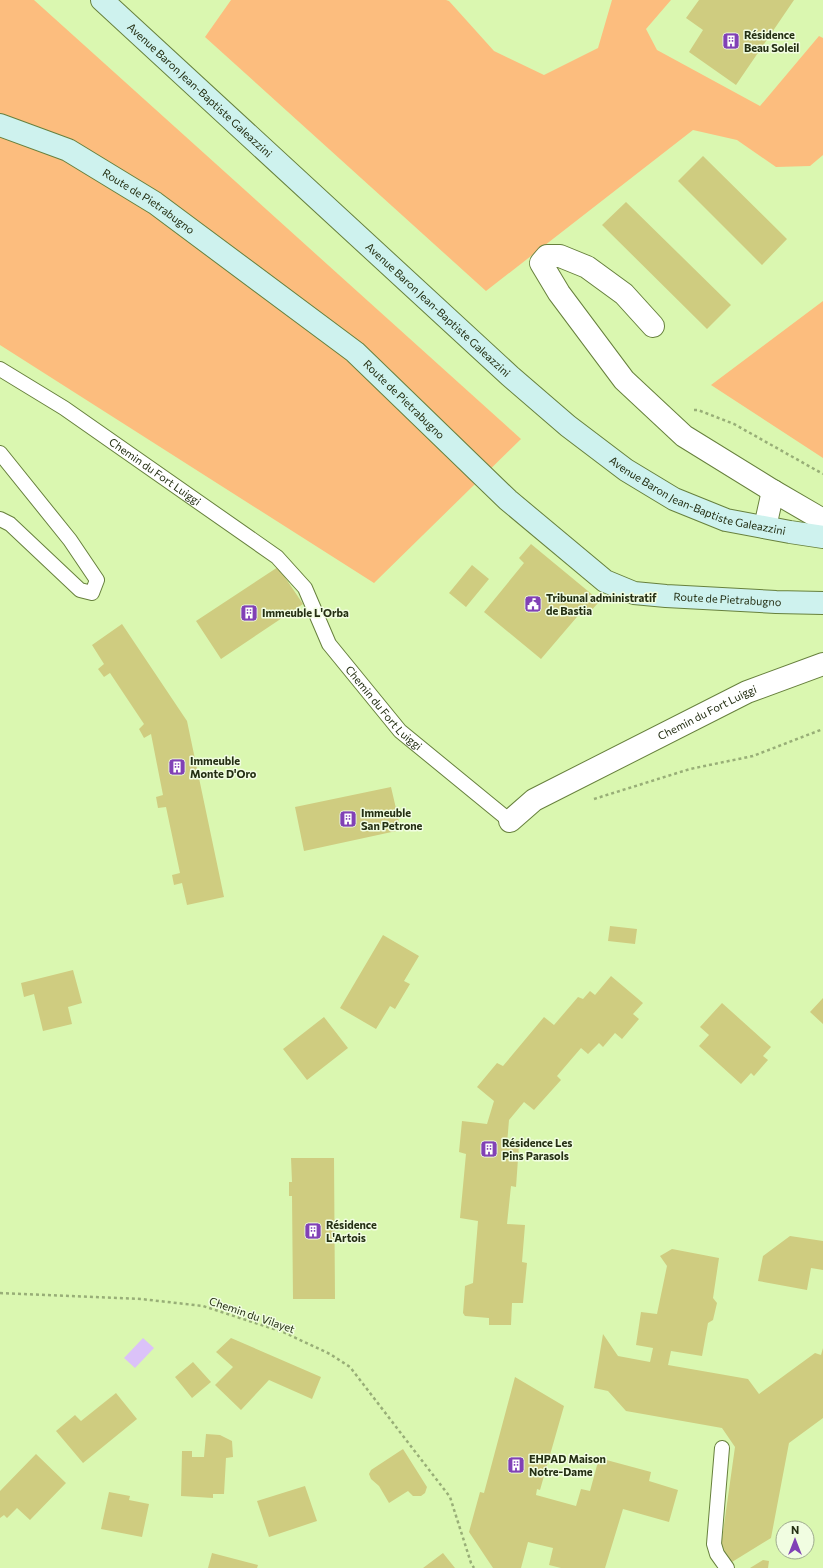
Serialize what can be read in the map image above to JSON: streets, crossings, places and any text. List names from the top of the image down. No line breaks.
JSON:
{"streets":{"main road":["Avenue Baron Jean-Baptiste Galeazzini","Route de Pietrabugno"],"street":["Chemin du Fort Luiggi"],"path":["Chemin du Vilayet"]},"places":{"building":["Résidence Beau Soleil","Immeuble L'Orba","Immeuble Monte D'Oro","Immeuble San Petrone","Résidence Les Pins Parasols","Résidence L'Artois","EHPAD Maison Notre-Dame"],"public building":["Tribunal administratif de Bastia"]},"north":"top"}
